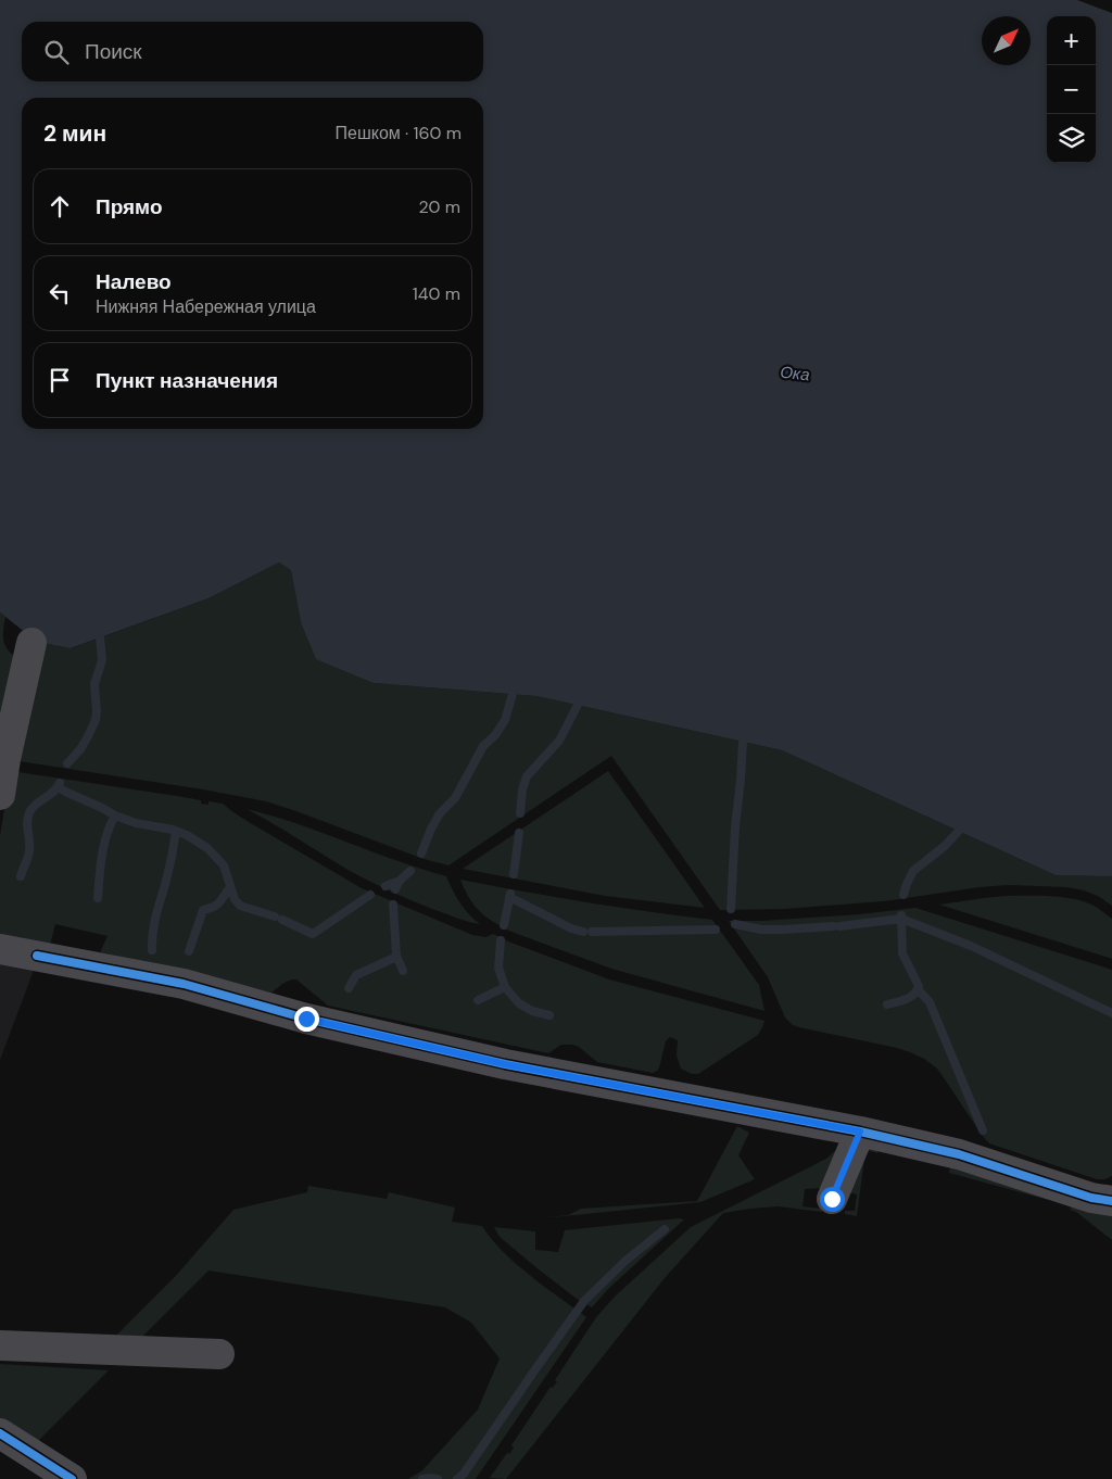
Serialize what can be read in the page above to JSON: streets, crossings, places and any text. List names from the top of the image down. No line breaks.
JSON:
{"water":["Ока"],"north":"top right","page":{"map_buttons":["+","−"],"search":"Поиск","heading":["2 мин","Пешком · 160 m"],"list":[["Прямо","20 m"],["Налево","Нижняя Набережная улица","140 m"],"Пункт назначения"]}}
